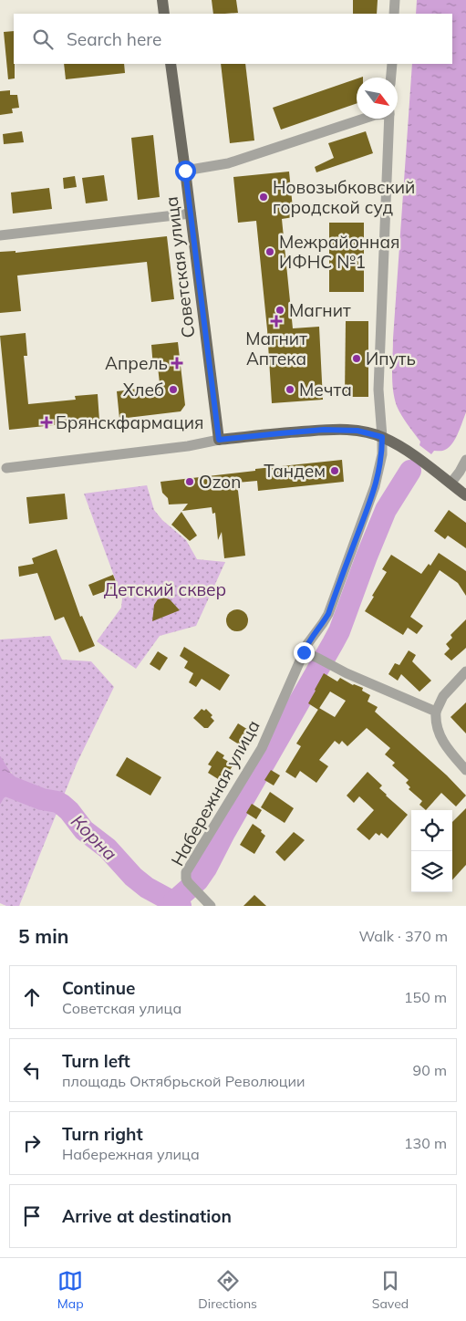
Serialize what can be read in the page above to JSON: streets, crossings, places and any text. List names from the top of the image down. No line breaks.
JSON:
{"streets":{"main road":["Советская улица"],"street":["Набережная улица"]},"water":["Корна"],"parks":["Детский сквер"],"places":{"other":["Новозыбковский городской суд","Межрайонная ИФНС №1","Магнит","Ипуть","Хлеб","Мечта","Тандем","Ozon"],"health":["Магнит Аптека","Апрель","Брянскфармация"]},"north":"bottom right","page":{"search":"Search here","heading":["5 min","Walk · 370 m"],"list":[["Continue","Советская улица","150 m"],["Turn left","площадь Октябрьской Революции","90 m"],["Turn right","Набережная улица","130 m"],"Arrive at destination"],"nav":["Map","Directions","Saved"]}}
